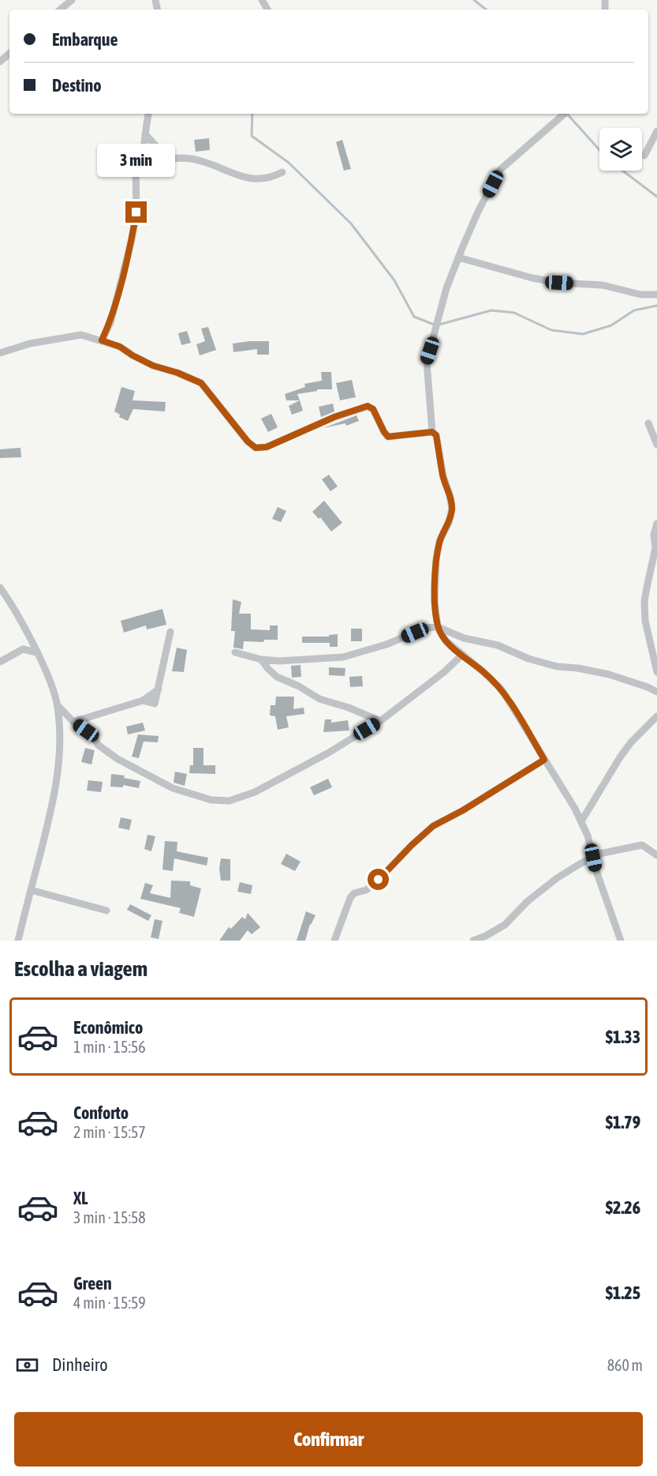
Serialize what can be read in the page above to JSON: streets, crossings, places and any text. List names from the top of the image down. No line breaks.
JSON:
{"page":{"banner":["Embarque","Destino"],"bubble":"3 min","heading":"Escolha a viagem","list":[{"name":"Econômico","note":"1 min · 15:56","value":"$1.33"},{"name":"Conforto","note":"2 min · 15:57","value":"$1.79"},{"name":"XL","note":"3 min · 15:58","value":"$2.26"},{"name":"Green","note":"4 min · 15:59","value":"$1.25"}],"pay":["Dinheiro","860 m"],"buttons":"Confirmar"}}
